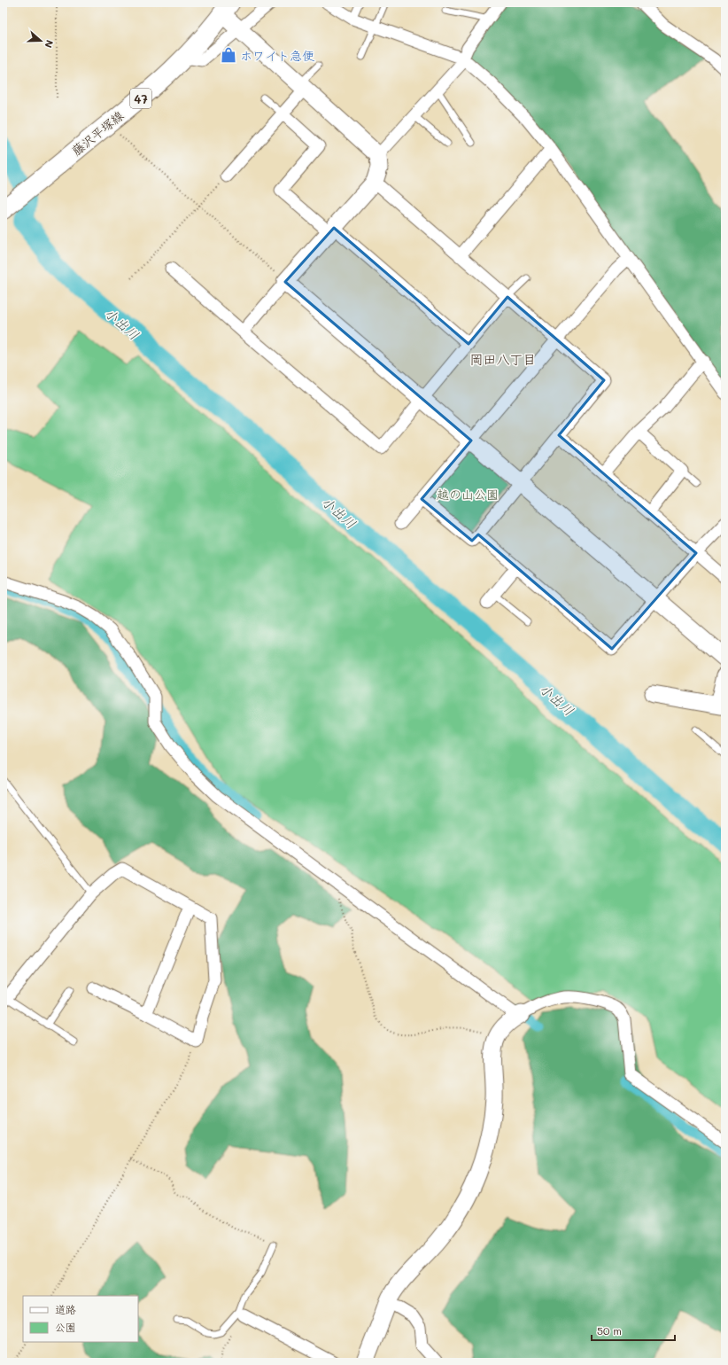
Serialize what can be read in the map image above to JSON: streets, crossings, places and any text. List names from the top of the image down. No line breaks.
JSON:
{"streets":{"main road":["47","藤沢平塚線"]},"districts":["岡田八丁目"],"water":["小出川"],"parks":["越の山公園"],"places":{"shop":["ホワイト急便"]},"legend":["道路","公園"],"scale_bar":"50 m","north":"right"}
